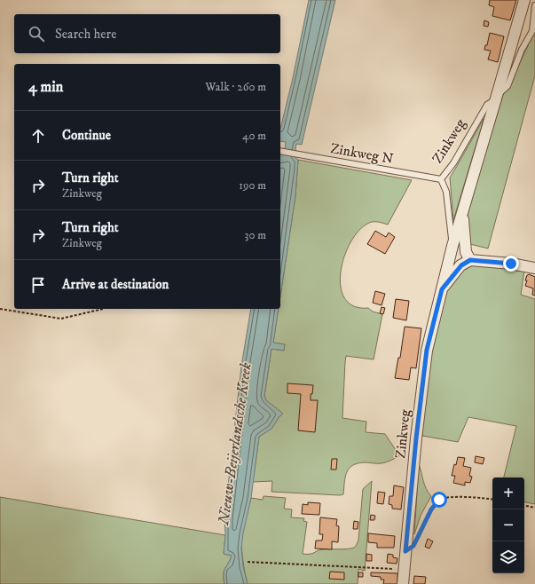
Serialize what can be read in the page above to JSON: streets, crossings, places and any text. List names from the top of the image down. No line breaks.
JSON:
{"streets":{"street":["Zinkweg"],"lane":["Zinkweg N"]},"crossings":[["Zinkweg","Zinkweg N"]],"water":["Nieuw-Beijerlandsche Kreek"],"page":{"search":"Search here","heading":["4 min","Walk · 260 m"],"list":[["Continue","40 m"],["Turn right","Zinkweg","190 m"],["Turn right","Zinkweg","30 m"],"Arrive at destination"],"map_buttons":["+","−"]}}
